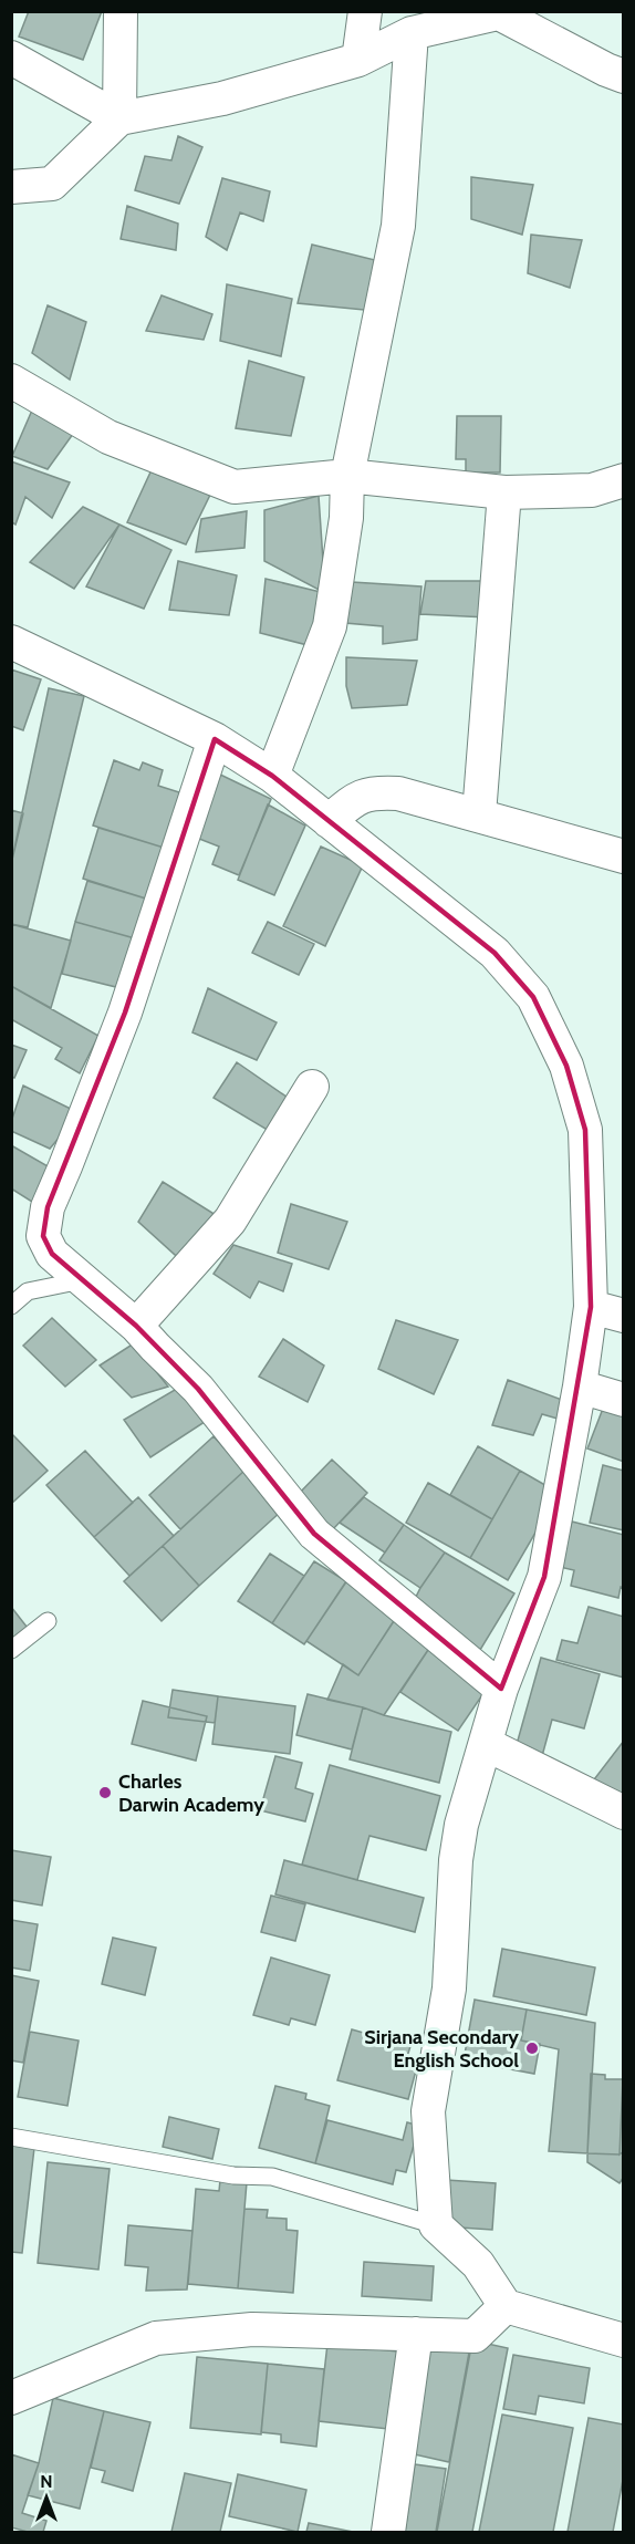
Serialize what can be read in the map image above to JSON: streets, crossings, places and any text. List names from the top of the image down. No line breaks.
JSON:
{"places":["Charles Darwin Academy","Sirjana Secondary English School"],"north":"top"}
